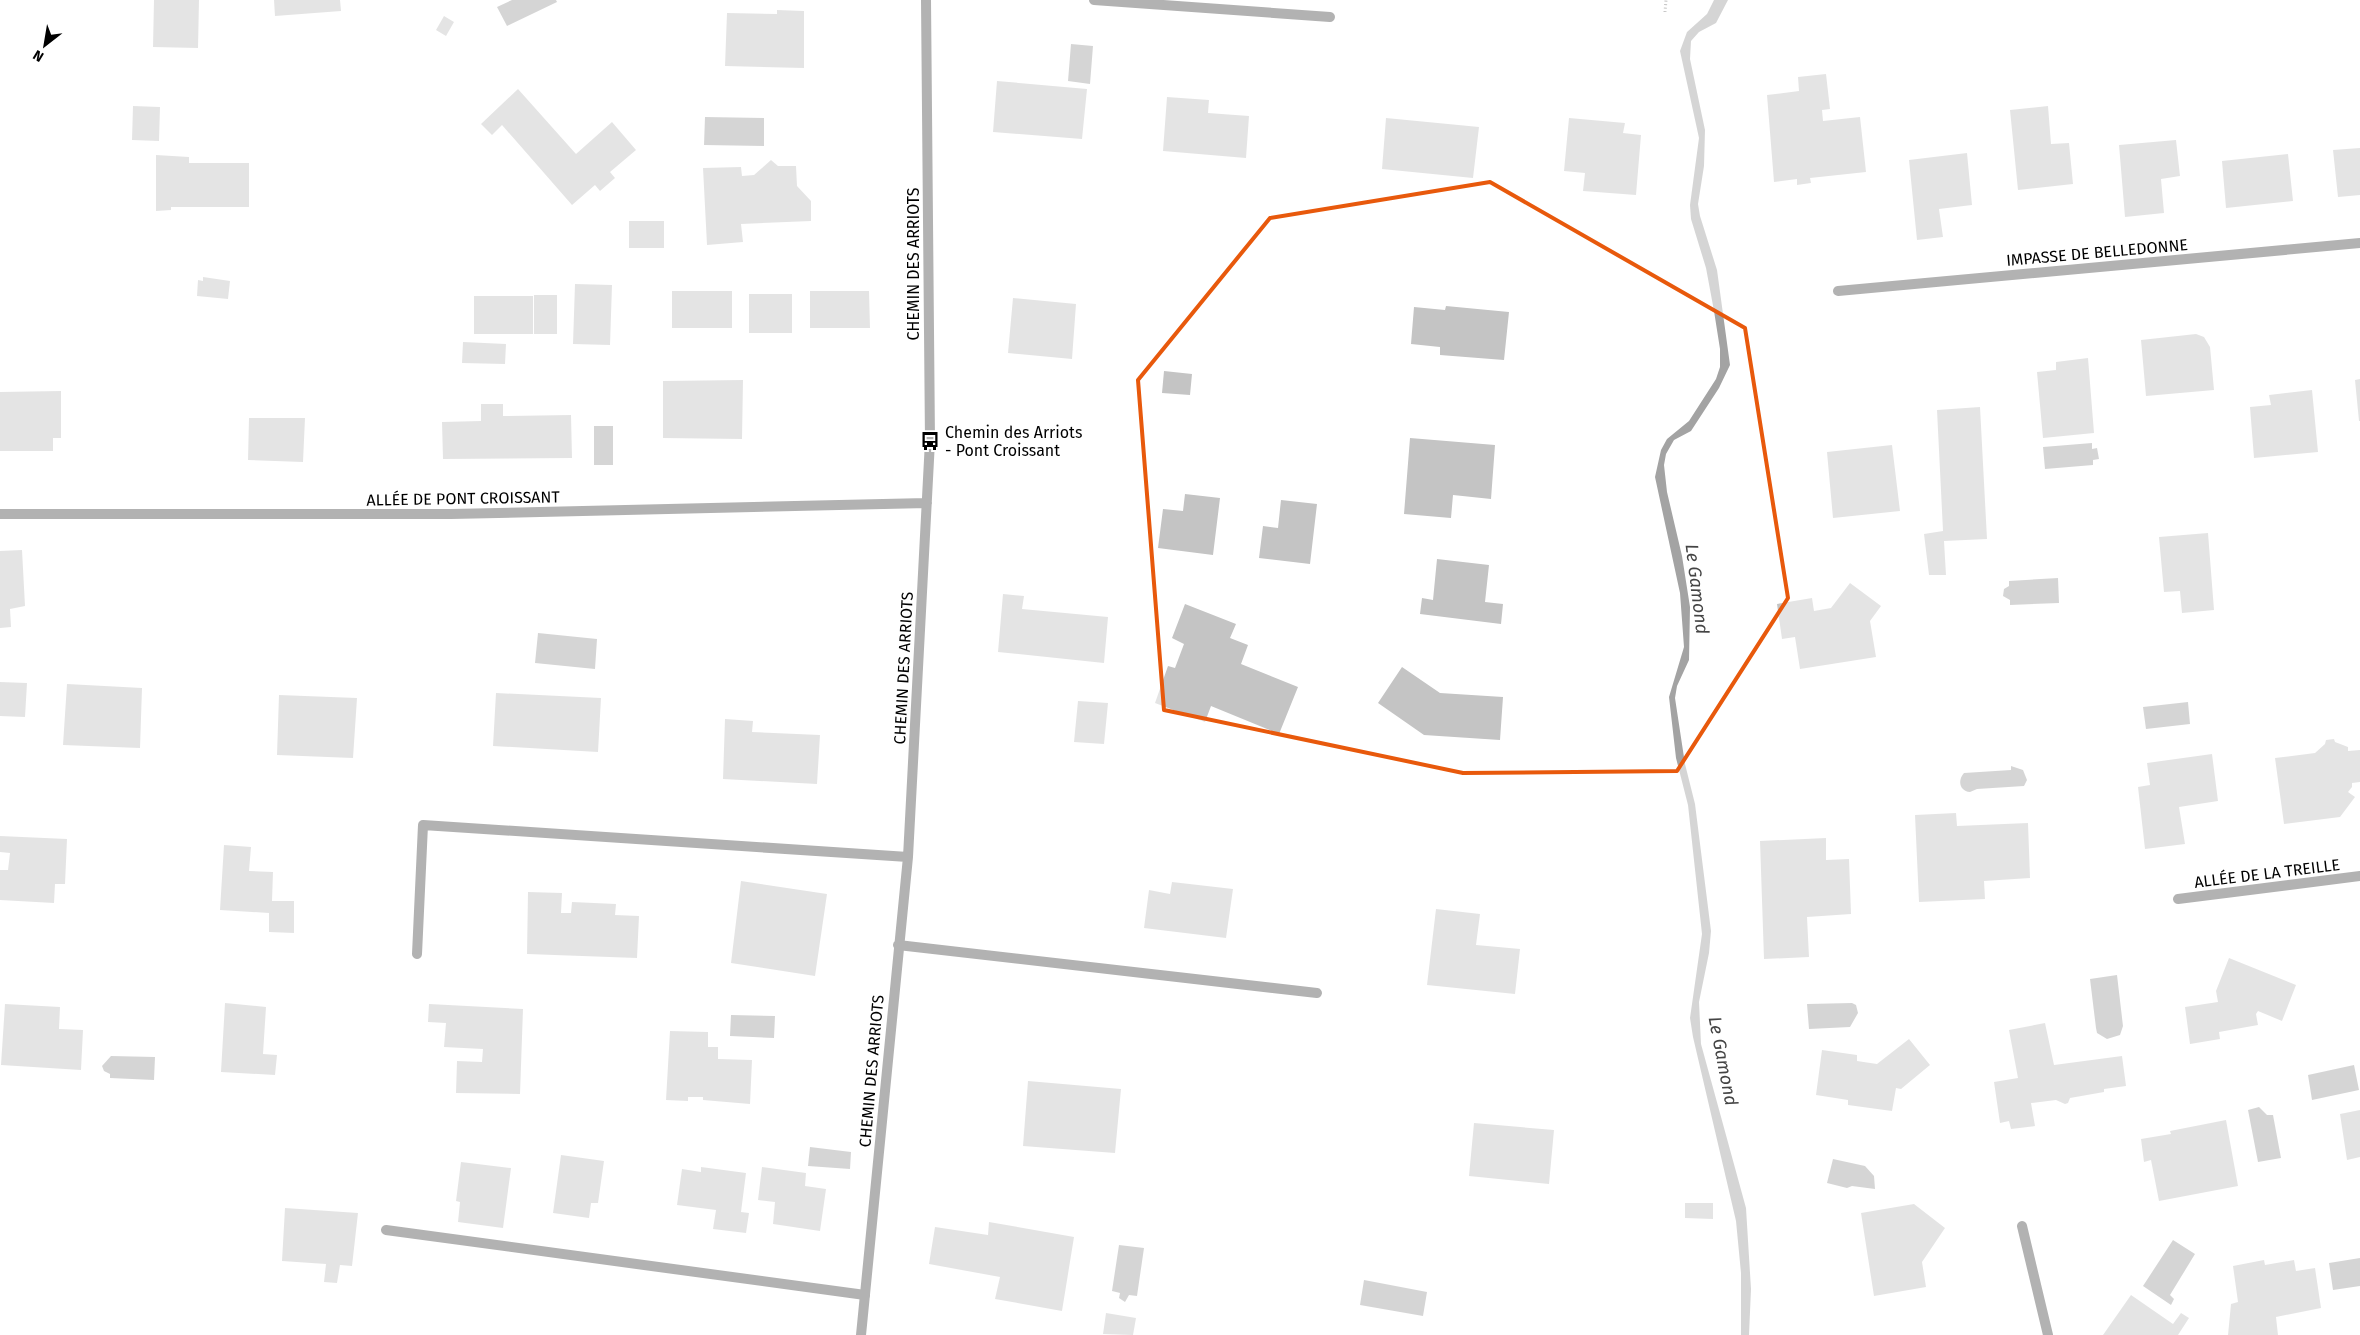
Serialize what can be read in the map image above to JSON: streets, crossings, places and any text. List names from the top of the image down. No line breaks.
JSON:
{"streets":{"street":["IMPASSE DE BELLEDONNE","CHEMIN DES ARRIOTS","ALLÉE DE PONT CROISSANT","ALLÉE DE LA TREILLE"]},"crossings":[["CHEMIN DES ARRIOTS","ALLÉE DE PONT CROISSANT"]],"water":["Le Gamond"],"places":{"bus stop":["Chemin des Arriots - Pont Croissant"]},"north":"bottom left"}
